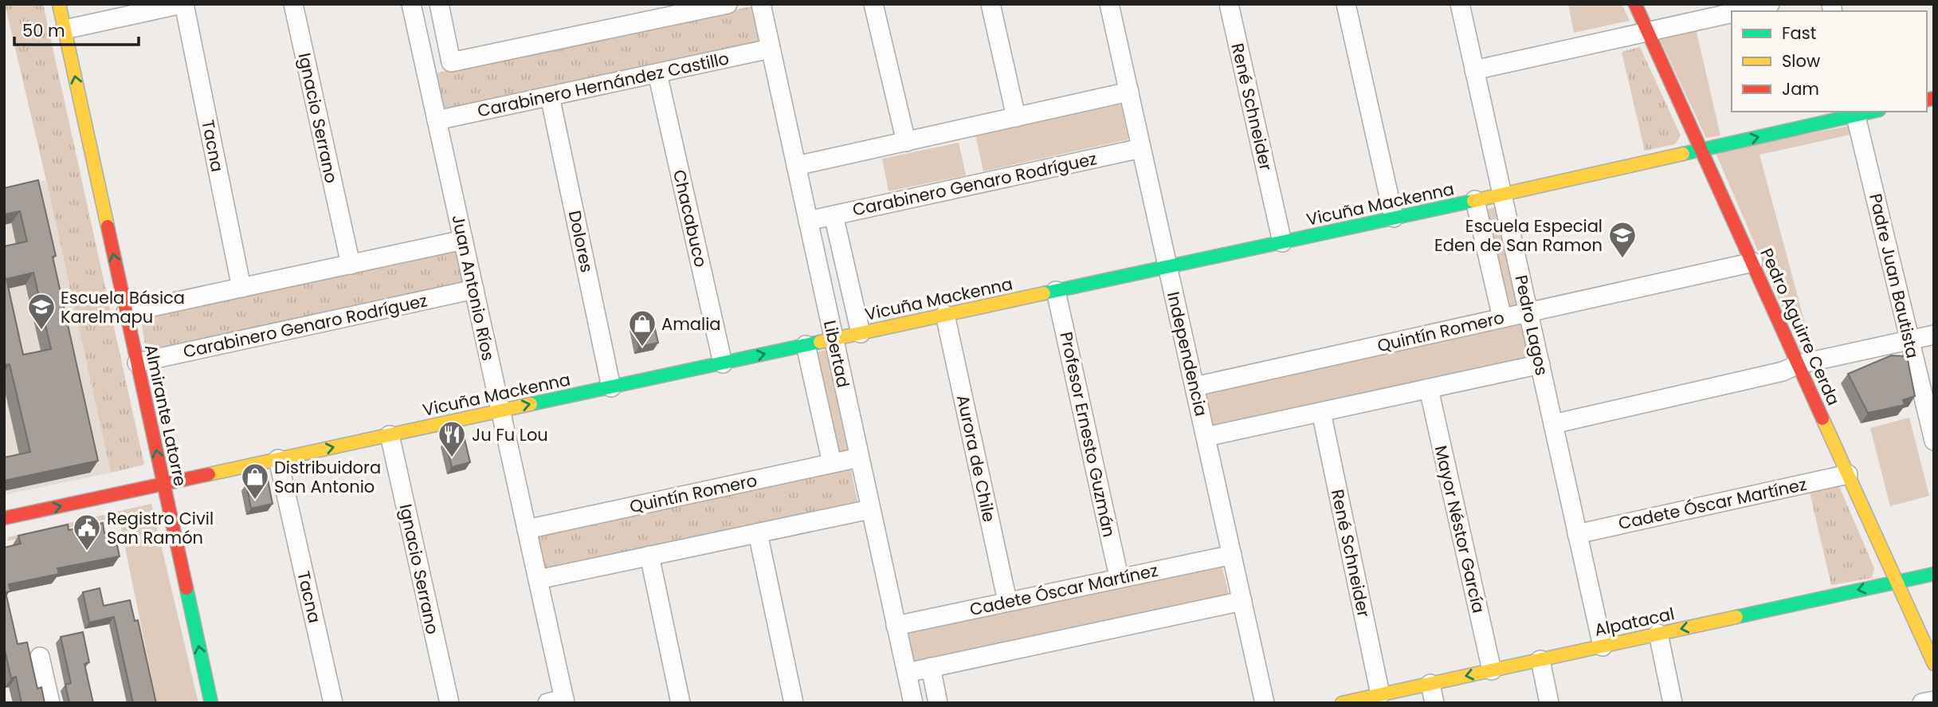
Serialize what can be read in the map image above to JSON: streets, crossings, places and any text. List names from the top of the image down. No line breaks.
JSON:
{"streets":{"main road":["Vicuña Mackenna","Pedro Aguirre Cerda","Almirante Latorre","Alpatacal"],"street":["Carabinero Hernández Castillo","René Schneider","Ignacio Serrano","Tacna","Carabinero Genaro Rodríguez","Chacabuco","Dolores","Padre Juan Bautista","Juan Antonio Ríos","Pedro Lagos","Quintín Romero","Libertad","Independencia","Profesor Ernesto Guzmán","Aurora de Chile","Cadete Óscar Martínez","Mayor Néstor García"]},"crossings":[["Carabinero Hernández Castillo","Chacabuco"],["Carabinero Hernández Castillo","Dolores"],["Carabinero Hernández Castillo","Juan Antonio Ríos"],["Carabinero Hernández Castillo","Libertad"],["René Schneider","Vicuña Mackenna"],["René Schneider","Alpatacal"],["Ignacio Serrano","Vicuña Mackenna"],["Tacna","Vicuña Mackenna"],["Carabinero Genaro Rodríguez","Juan Antonio Ríos"],["Carabinero Genaro Rodríguez","Libertad"],["Carabinero Genaro Rodríguez","Independencia"],["Carabinero Genaro Rodríguez","Almirante Latorre"],["Vicuña Mackenna","Chacabuco"],["Vicuña Mackenna","Dolores"],["Vicuña Mackenna","Padre Juan Bautista"],["Vicuña Mackenna","Juan Antonio Ríos"],["Vicuña Mackenna","Pedro Lagos"],["Vicuña Mackenna","Pedro Aguirre Cerda"],["Vicuña Mackenna","Libertad"],["Vicuña Mackenna","Independencia"],["Vicuña Mackenna","Almirante Latorre"],["Vicuña Mackenna","Profesor Ernesto Guzmán"],["Vicuña Mackenna","Aurora de Chile"],["Juan Antonio Ríos","Quintín Romero"],["Pedro Lagos","Quintín Romero"],["Pedro Lagos","Cadete Óscar Martínez"],["Pedro Lagos","Alpatacal"],["Pedro Aguirre Cerda","Quintín Romero"],["Pedro Aguirre Cerda","Cadete Óscar Martínez"],["Pedro Aguirre Cerda","Alpatacal"],["Quintín Romero","Libertad"],["Quintín Romero","Independencia"],["Libertad","Cadete Óscar Martínez"],["Independencia","Cadete Óscar Martínez"],["Profesor Ernesto Guzmán","Cadete Óscar Martínez"],["Aurora de Chile","Cadete Óscar Martínez"],["Mayor Néstor García","Alpatacal"]],"one_way":["Almirante Latorre","Alpatacal"],"places":{"school or university":["Escuela Especial Eden de San Ramon","Escuela Básica Karelmapu"],"shop":["Amalia","Distribuidora San Antonio"],"restaurant":["Ju Fu Lou"],"public building":["Registro Civil San Ramón"]},"legend":["Fast","Slow","Jam"],"scale_bar":"50 m"}
